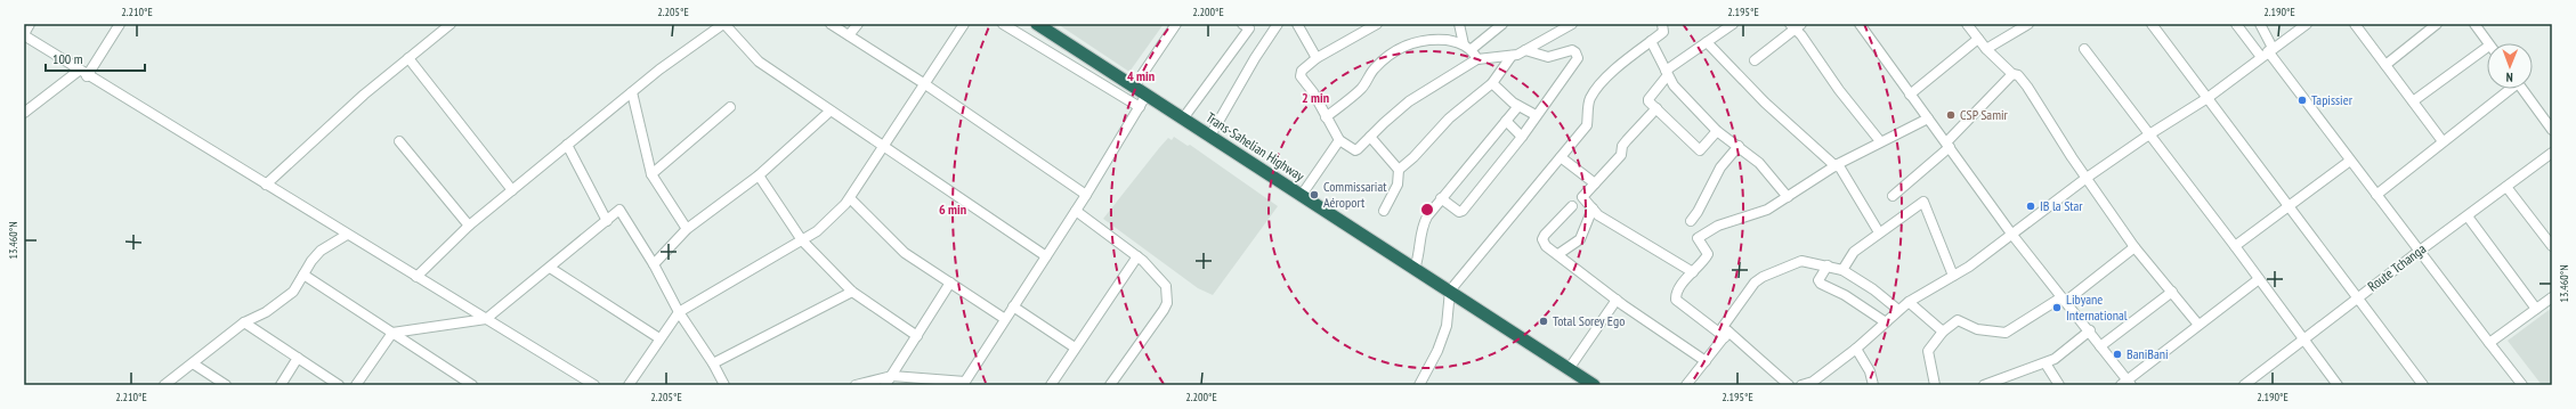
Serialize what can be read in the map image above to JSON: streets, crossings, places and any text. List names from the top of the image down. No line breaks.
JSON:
{"streets":{"highway":["Trans-Sahelian Highway"],"street":["Route Tchanga"]},"places":["Tapissier","CSP Samir","Commissariat Aéroport","IB la Star","Libyane International","Total Sorey Ego","BaniBani"],"scale_bar":"100 m","north":"bottom","coordinates":["2.210°E","2.205°E","2.200°E","2.195°E","2.190°E","13.460°N"],"rings":["4 min","2 min","6 min"]}
